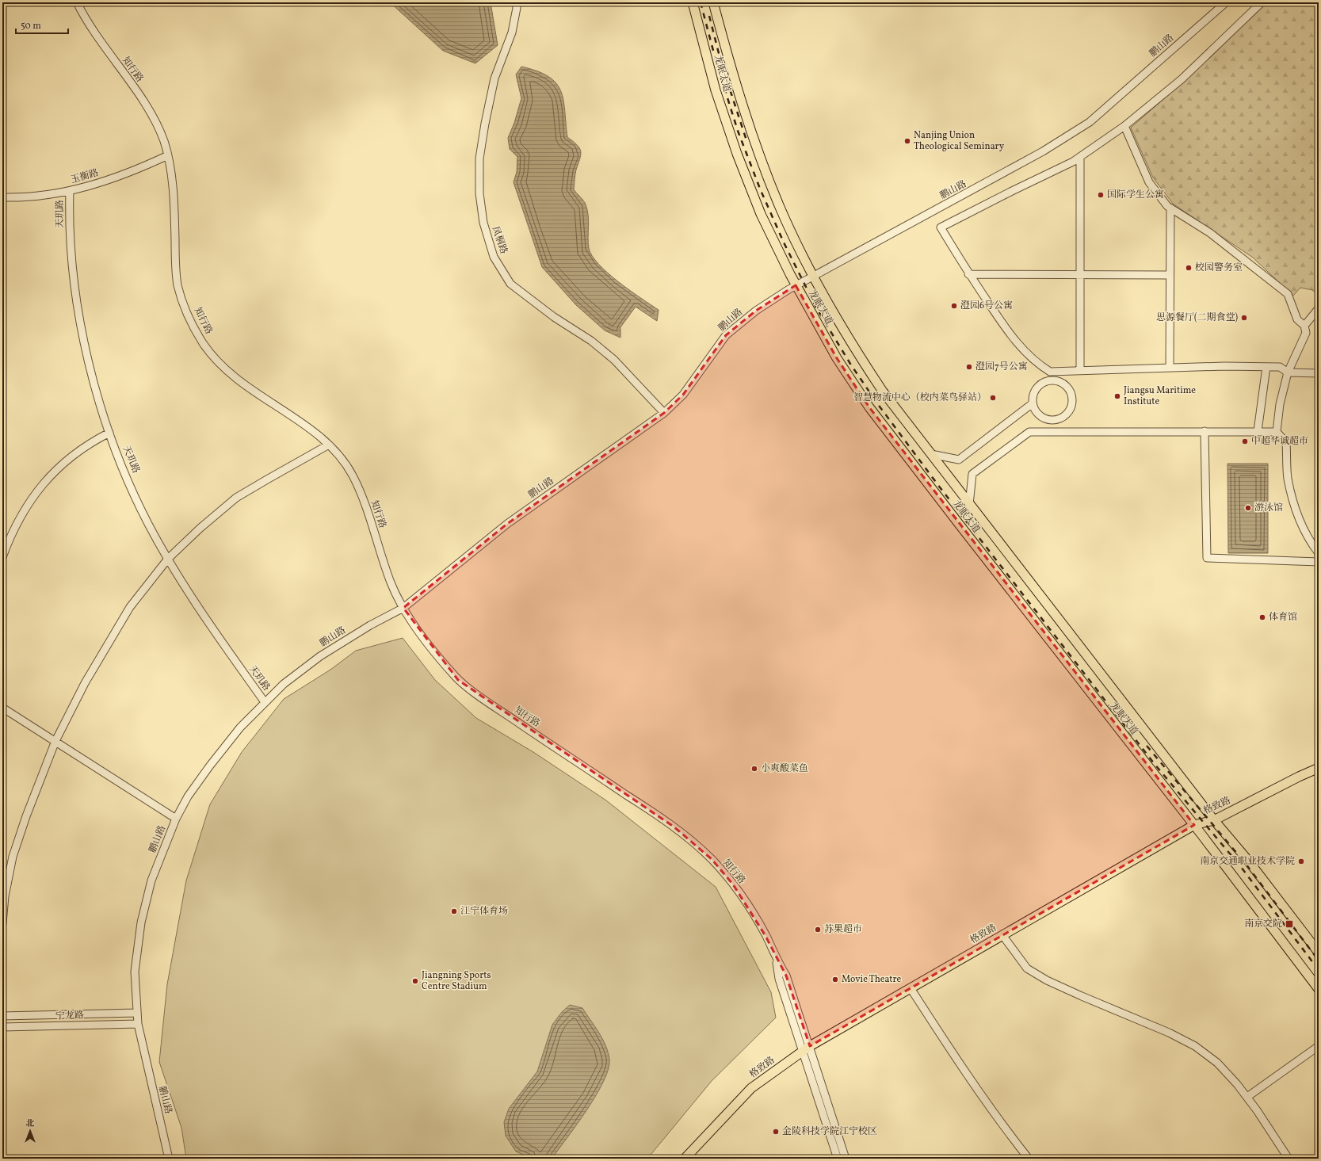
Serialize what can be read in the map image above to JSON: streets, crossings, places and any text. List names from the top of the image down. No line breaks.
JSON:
{"streets":{"main road":["龙眠大道","格致路"],"street":["鹏山路","知行路","玉衡路","天玑路","凤桐路","宁龙路"]},"crossings":[["鹏山路","知行路"],["鹏山路","龙眠大道"],["鹏山路","天玑路"],["鹏山路","凤桐路"],["鹏山路","宁龙路"],["知行路","玉衡路"],["知行路","格致路"],["龙眠大道","格致路"],["玉衡路","天玑路"]],"places":{"other":["Nanjing Union Theological Seminary","国际学生公寓","校园警务室","澄园6号公寓","思源餐厅(二期食堂)","澄园7号公寓","Jiangsu Maritime Institute","智慧物流中心（校内菜鸟驿站）","中超华诚超市","游泳馆","体育馆","小爽酸菜鱼","南京交通职业技术学院","江宁体育场","苏果超市","Movie Theatre","Jiangning Sports Centre Stadium","金陵科技学院江宁校区"],"transit":["南京交院"]},"scale_bar":"50 m","north":"top"}
